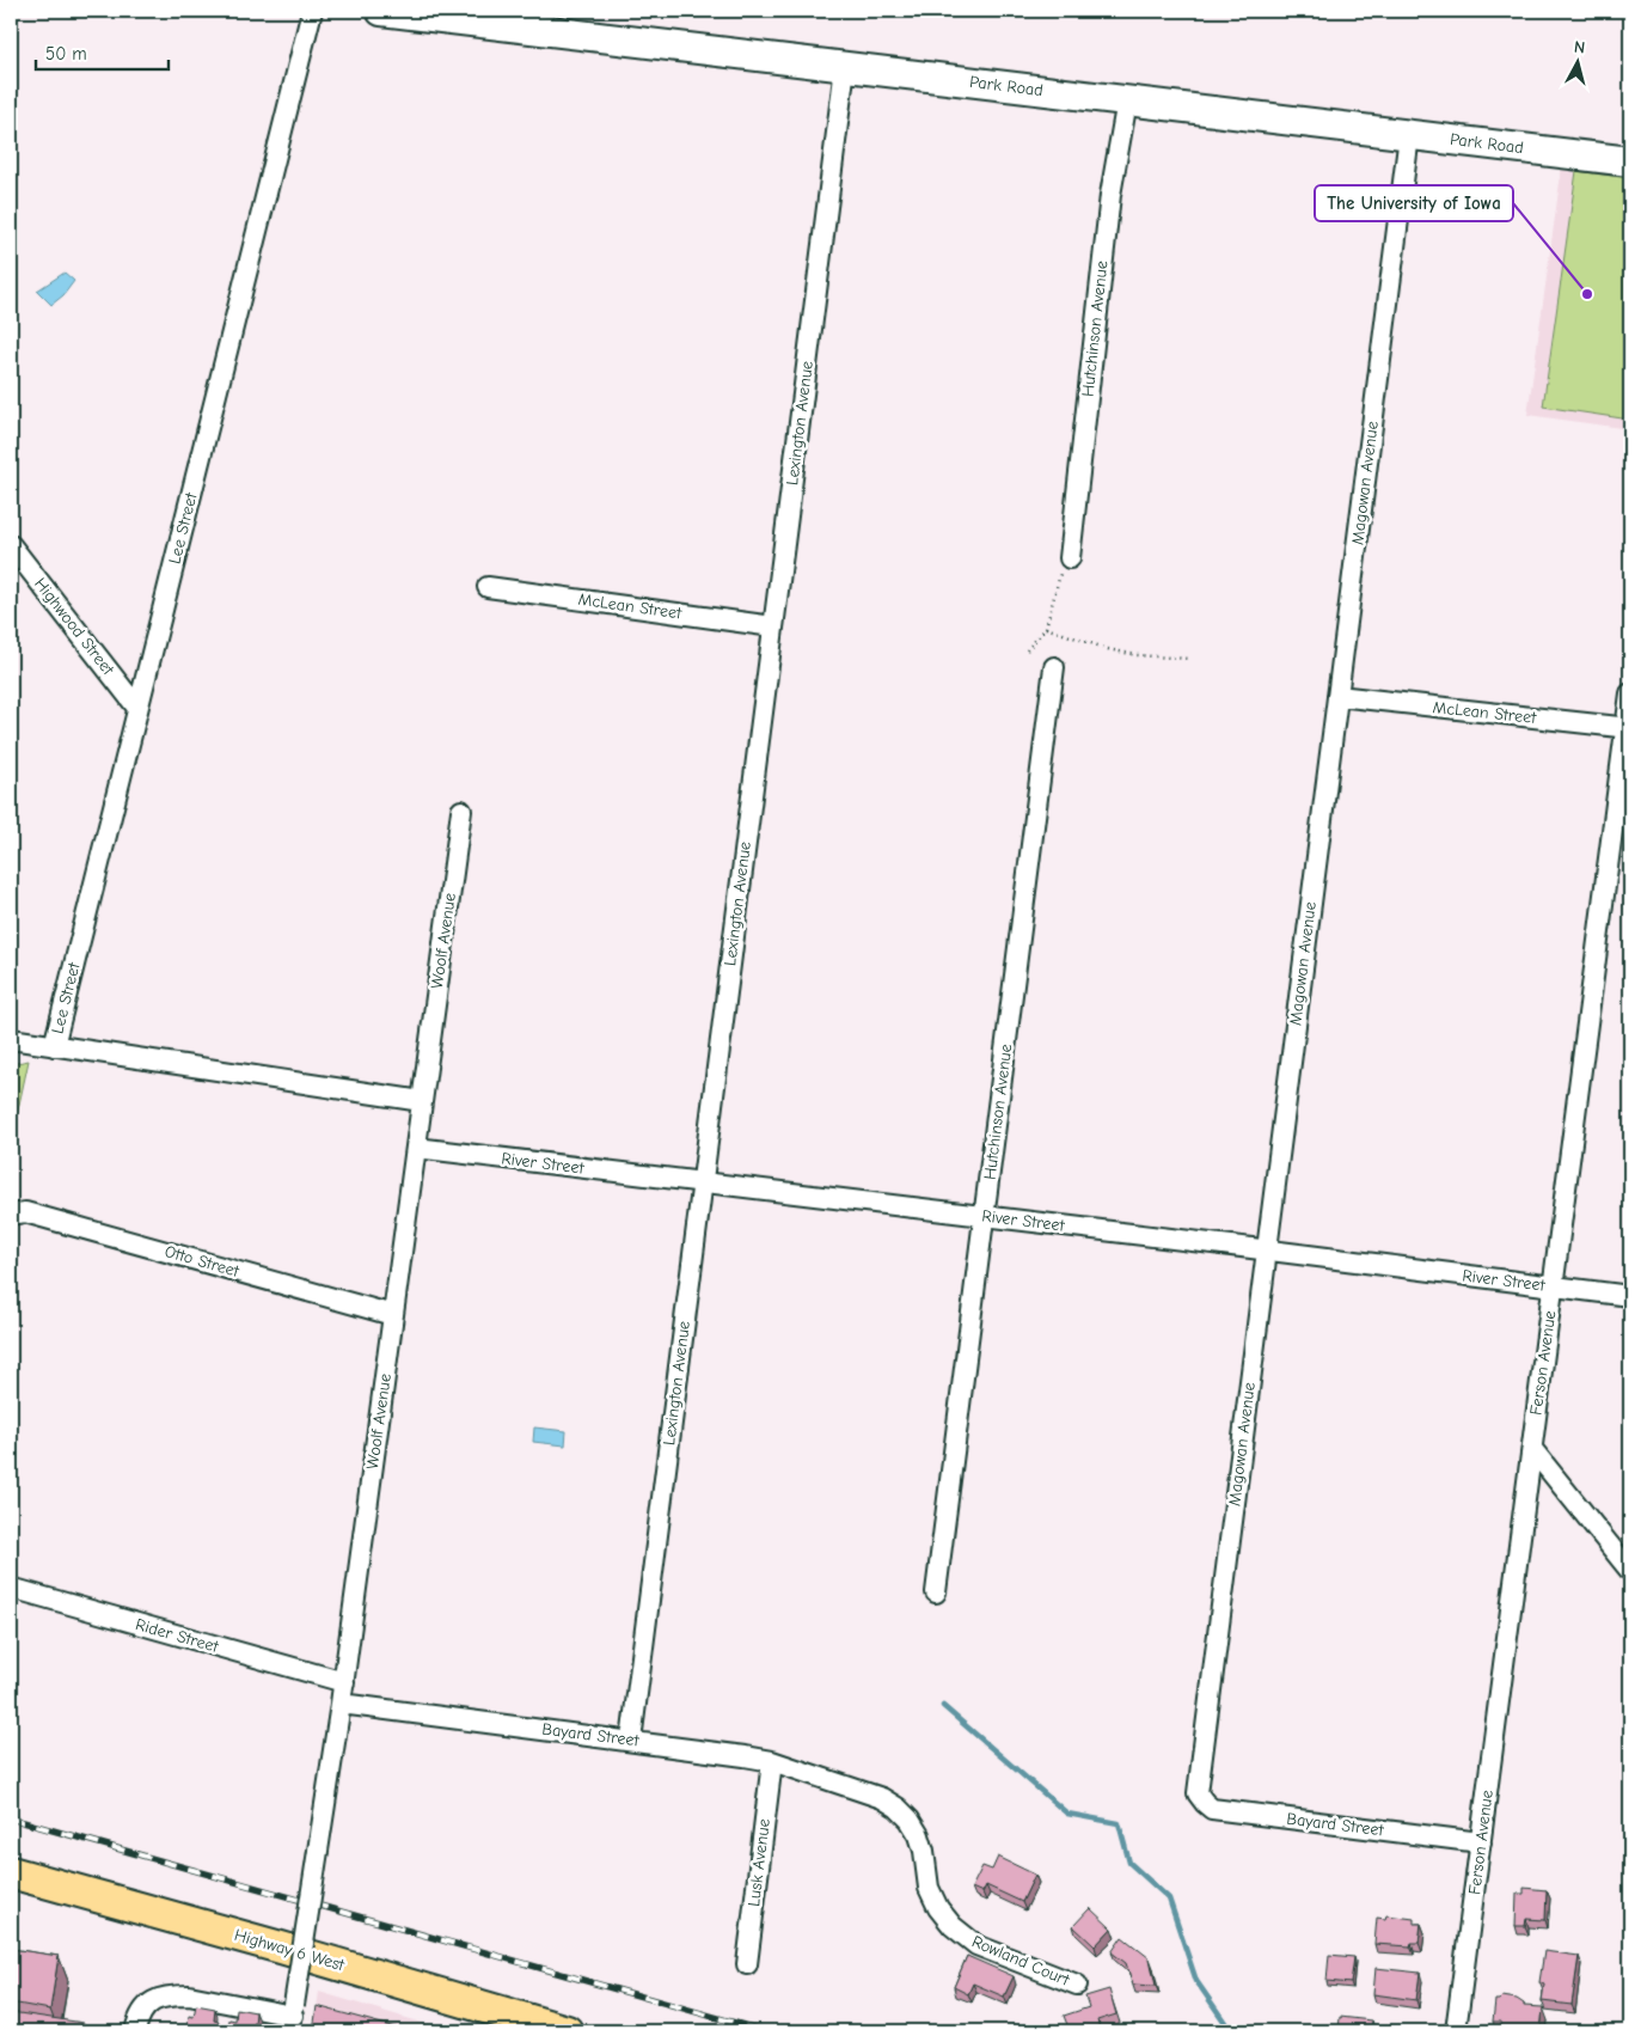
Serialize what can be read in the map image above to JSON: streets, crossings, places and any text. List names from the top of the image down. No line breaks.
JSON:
{"streets":{"main road":["Highway 6 West"],"street":["Park Road","Hutchinson Avenue","Lexington Avenue","Magowan Avenue","Lee Street","McLean Street","Highwood Street","Woolf Avenue","River Street","Otto Street","Ferson Avenue","Rider Street","Bayard Street","Lusk Avenue","Rowland Court"]},"crossings":[["Park Road","Hutchinson Avenue"],["Park Road","Lexington Avenue"],["Park Road","Magowan Avenue"],["Hutchinson Avenue","River Street"],["Lexington Avenue","McLean Street"],["Lexington Avenue","River Street"],["Lexington Avenue","Bayard Street"],["Magowan Avenue","McLean Street"],["Magowan Avenue","River Street"],["Magowan Avenue","Bayard Street"],["Lee Street","Highwood Street"],["McLean Street","Ferson Avenue"],["Woolf Avenue","River Street"],["Woolf Avenue","Otto Street"],["Woolf Avenue","Rider Street"],["Woolf Avenue","Bayard Street"],["River Street","Ferson Avenue"],["Ferson Avenue","Bayard Street"],["Bayard Street","Lusk Avenue"],["Bayard Street","Rowland Court"]],"places":["The University of Iowa"],"scale_bar":"50 m","north":"top"}
